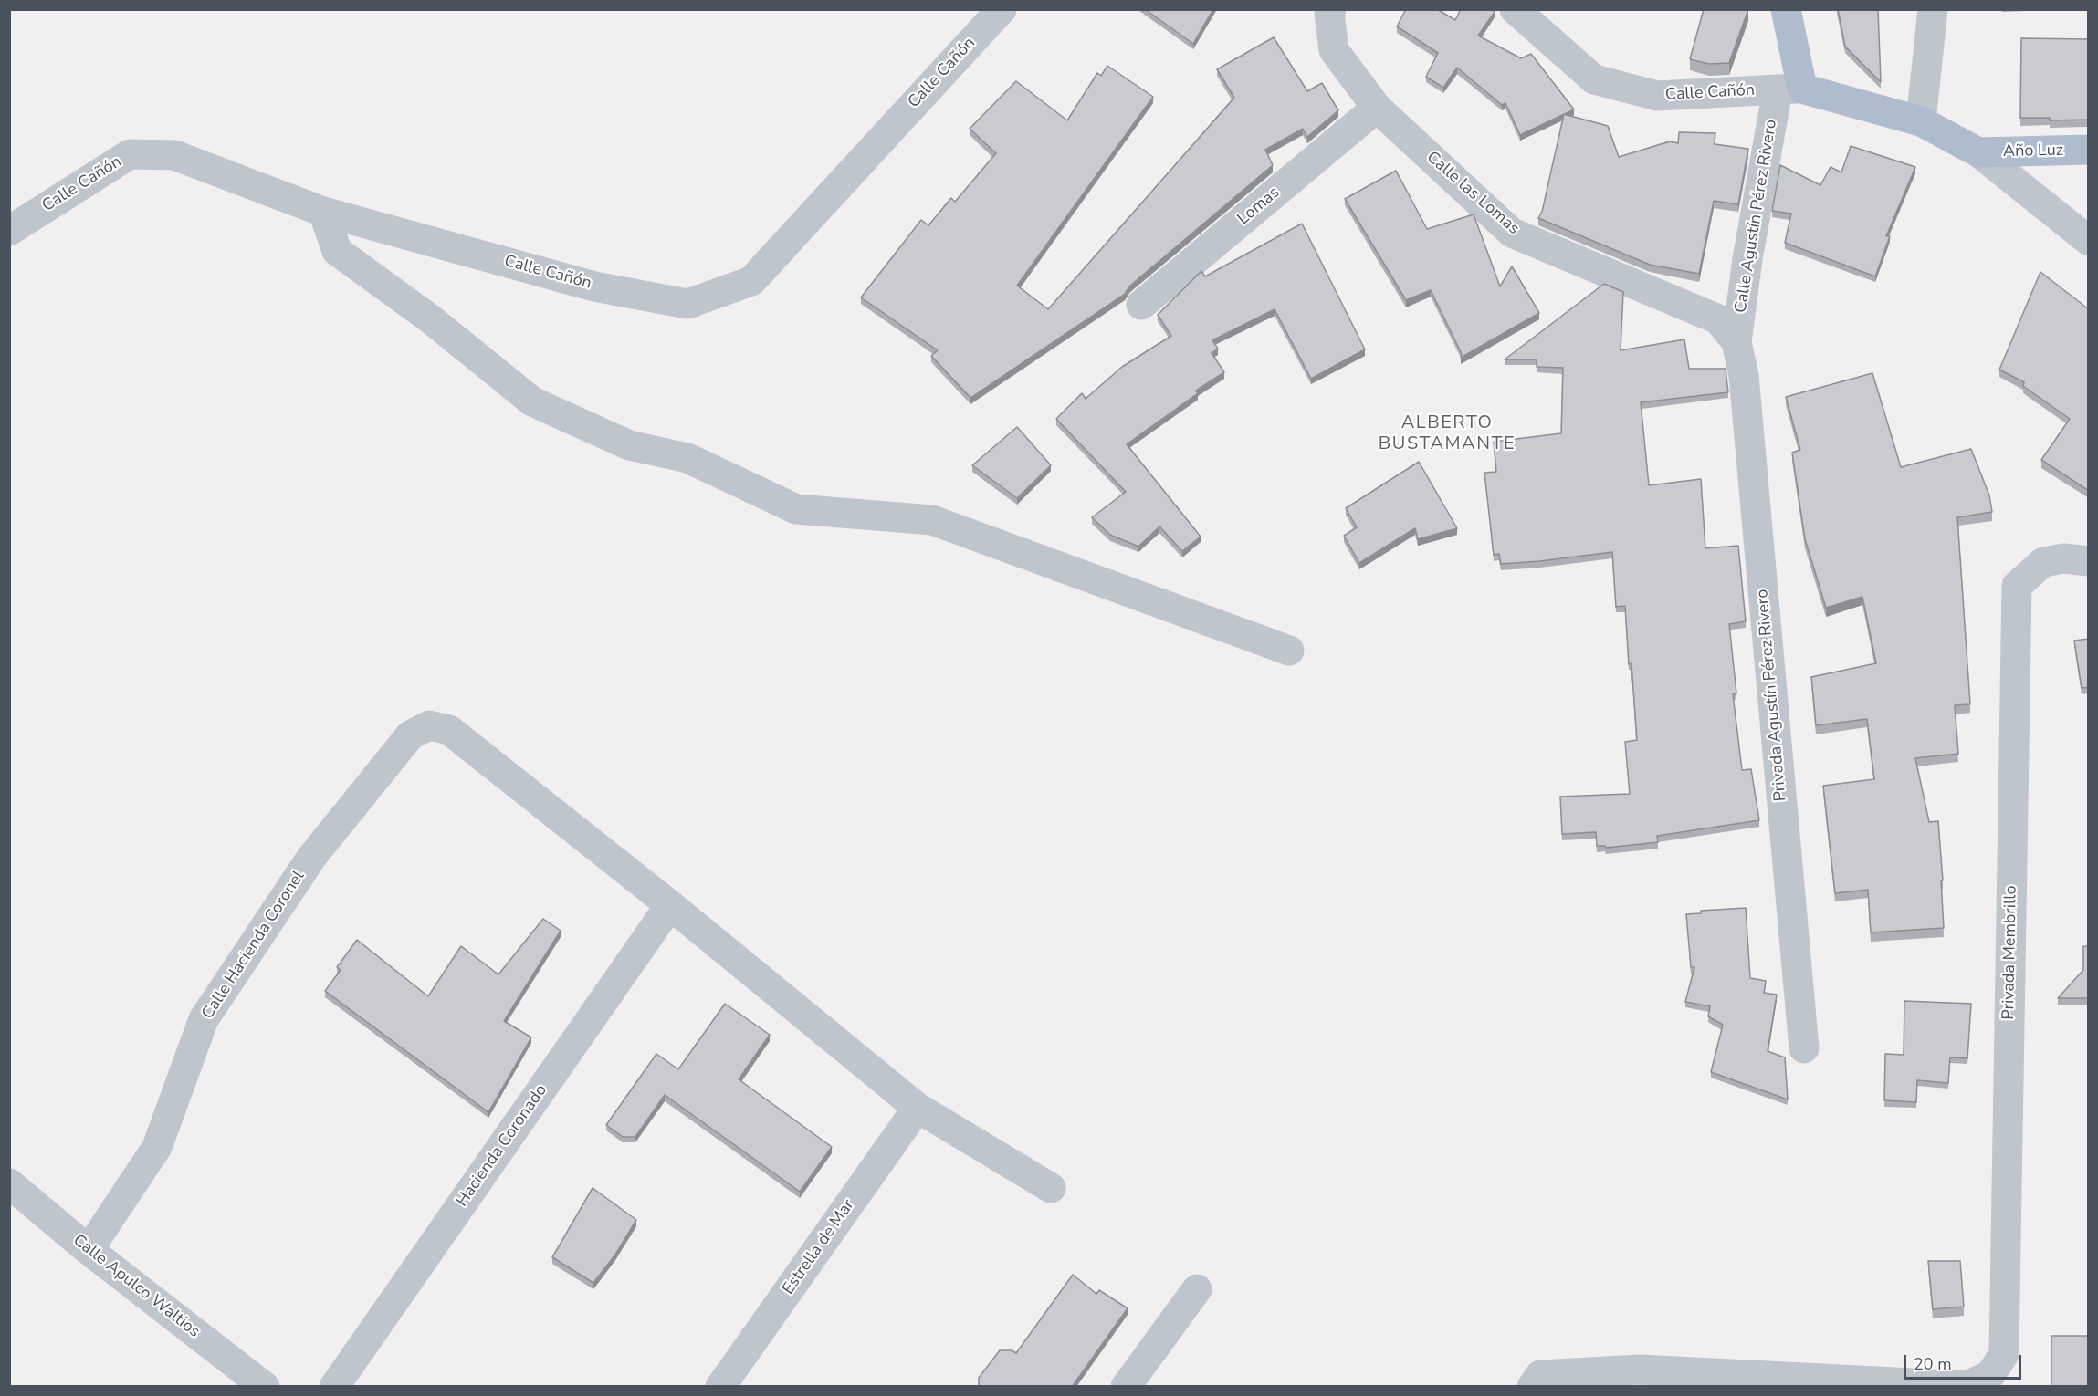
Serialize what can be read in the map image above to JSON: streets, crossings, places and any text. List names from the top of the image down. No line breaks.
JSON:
{"streets":{"main road":["Año Luz","Calle Agustín Pérez Rivero"],"street":["Calle Cañón","Calle las Lomas","Lomas","Privada Agustín Pérez Rivero","Calle Hacienda Coronel","Privada Membrillo","Hacienda Coronado","Estrella de Mar","Calle Apulco Waltios"]},"crossings":[["Calle Cañón","Calle Agustín Pérez Rivero"],["Calle las Lomas","Lomas"],["Calle las Lomas","Calle Agustín Pérez Rivero"],["Calle las Lomas","Privada Agustín Pérez Rivero"],["Calle Agustín Pérez Rivero","Privada Agustín Pérez Rivero"],["Calle Hacienda Coronel","Hacienda Coronado"],["Calle Hacienda Coronel","Calle Apulco Waltios"]],"districts":["ALBERTO BUSTAMANTE"],"scale_bar":"20 m"}
